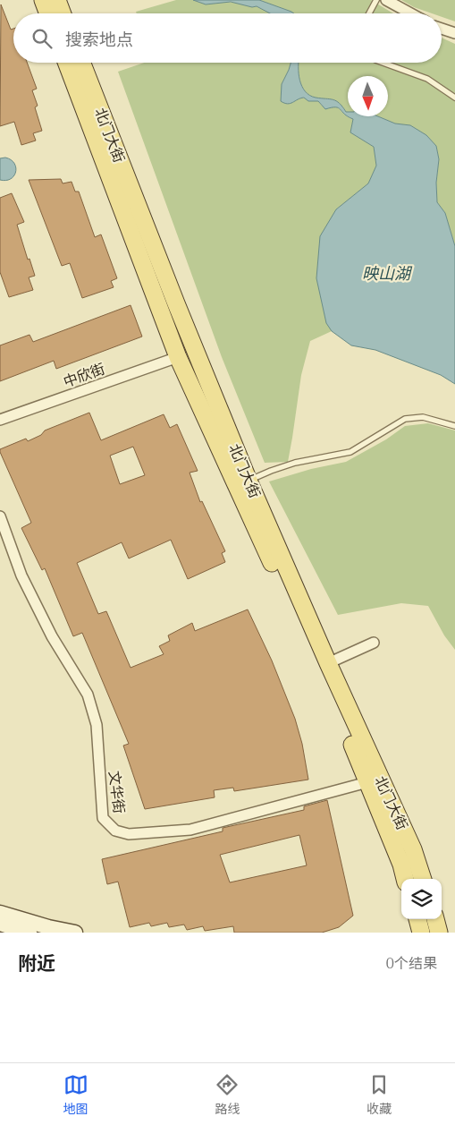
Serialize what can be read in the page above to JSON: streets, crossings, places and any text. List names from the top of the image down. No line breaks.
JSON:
{"streets":{"main road":["北门大街"],"street":["中欣街","文华街"]},"crossings":[["北门大街","中欣街"],["北门大街","文华街"]],"water":["映山湖"],"north":"bottom","page":{"search":"搜索地点","heading":["附近","0个结果"],"nav":["地图","路线","收藏"]}}
